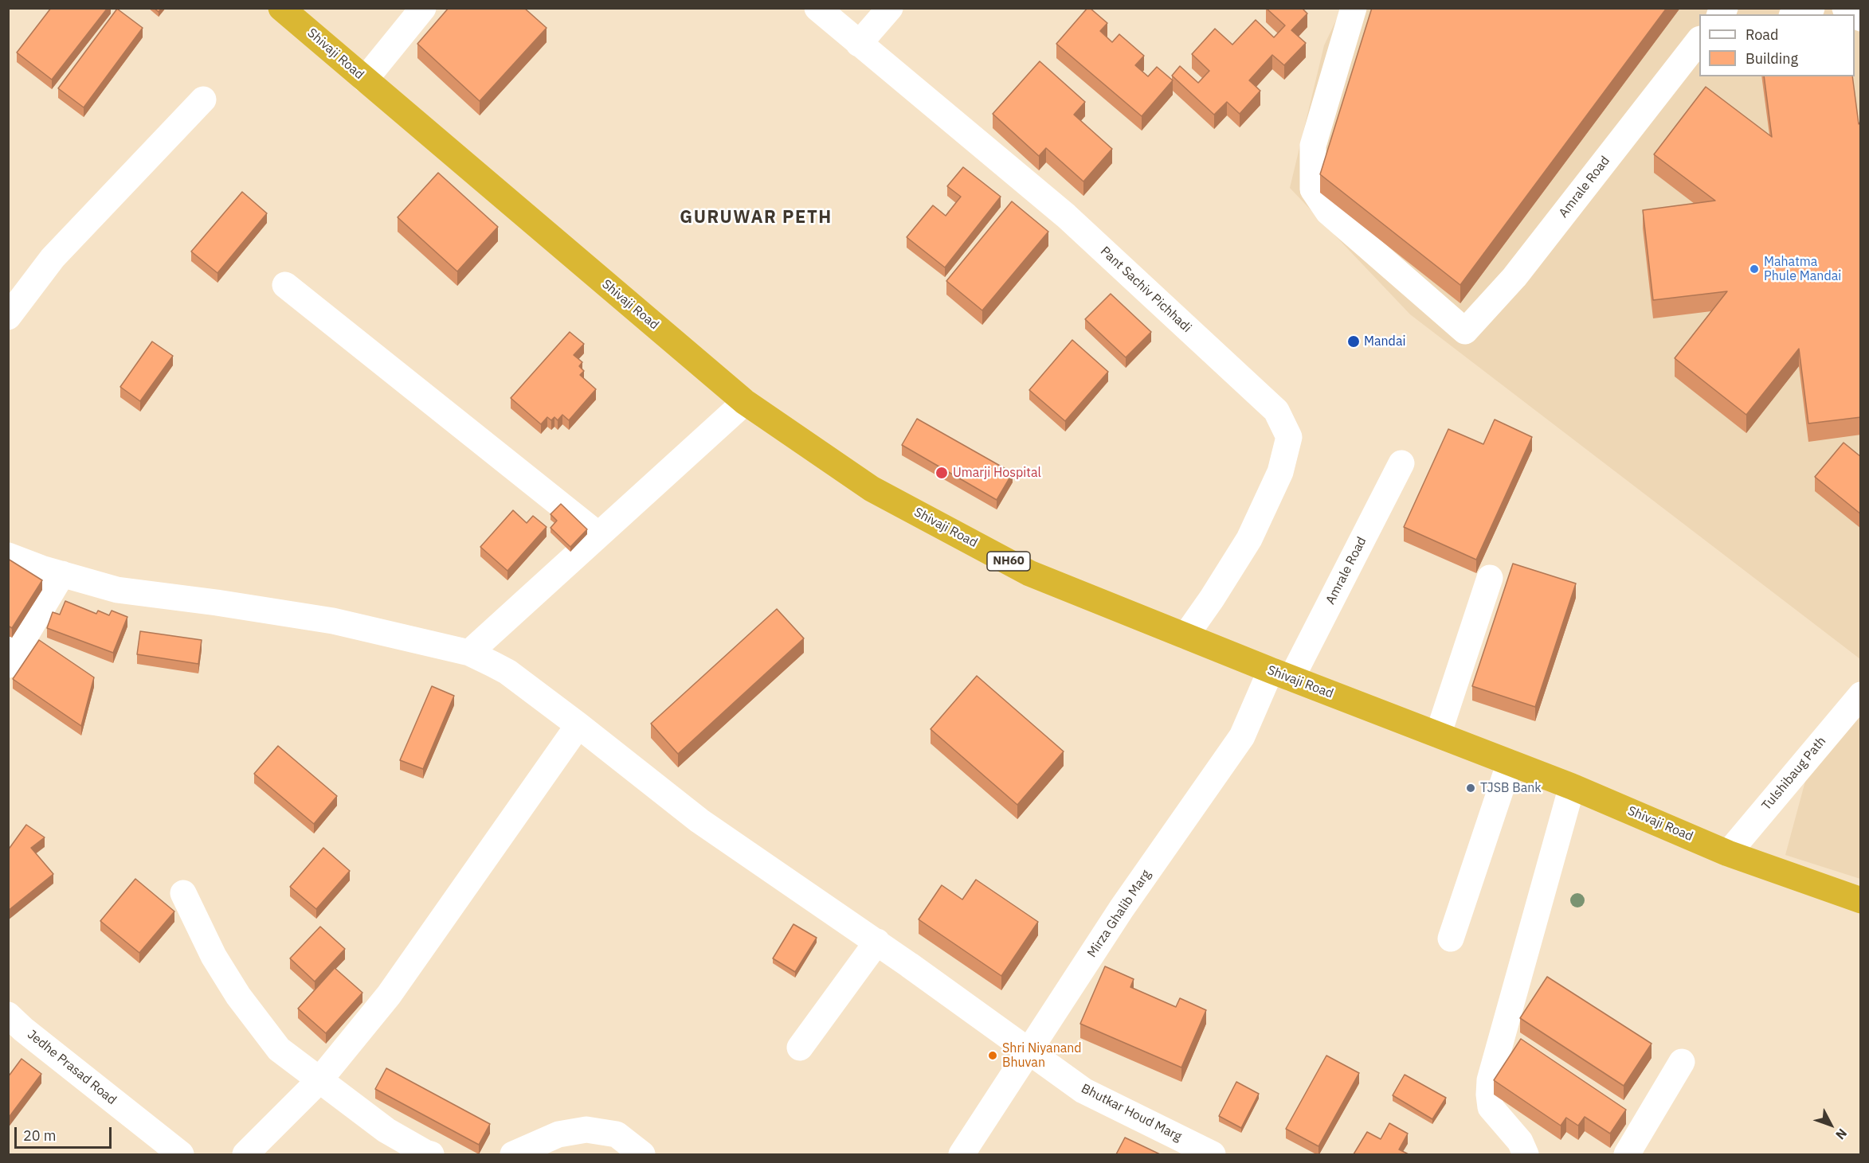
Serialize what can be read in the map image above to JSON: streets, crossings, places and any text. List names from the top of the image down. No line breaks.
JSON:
{"streets":{"highway":["Shivaji Road","NH60"],"street":["Amrale Road","Pant Sachiv Pichhadi","Tulshibaug Path","Mirza Ghalib Marg","Jedhe Prasad Road","Bhutkar Houd Marg"]},"crossings":[["Shivaji Road","Amrale Road"],["Shivaji Road","Pant Sachiv Pichhadi"],["Shivaji Road","Tulshibaug Path"],["Shivaji Road","Mirza Ghalib Marg"],["Amrale Road","Mirza Ghalib Marg"],["Mirza Ghalib Marg","Bhutkar Houd Marg"]],"districts":["GURUWAR PETH"],"places":["Mahatma Phule Mandai","Mandai","Umarji Hospital","TJSB Bank","Shri Niyanand Bhuvan"],"legend":["Road","Building"],"scale_bar":"20 m","north":"bottom right"}
